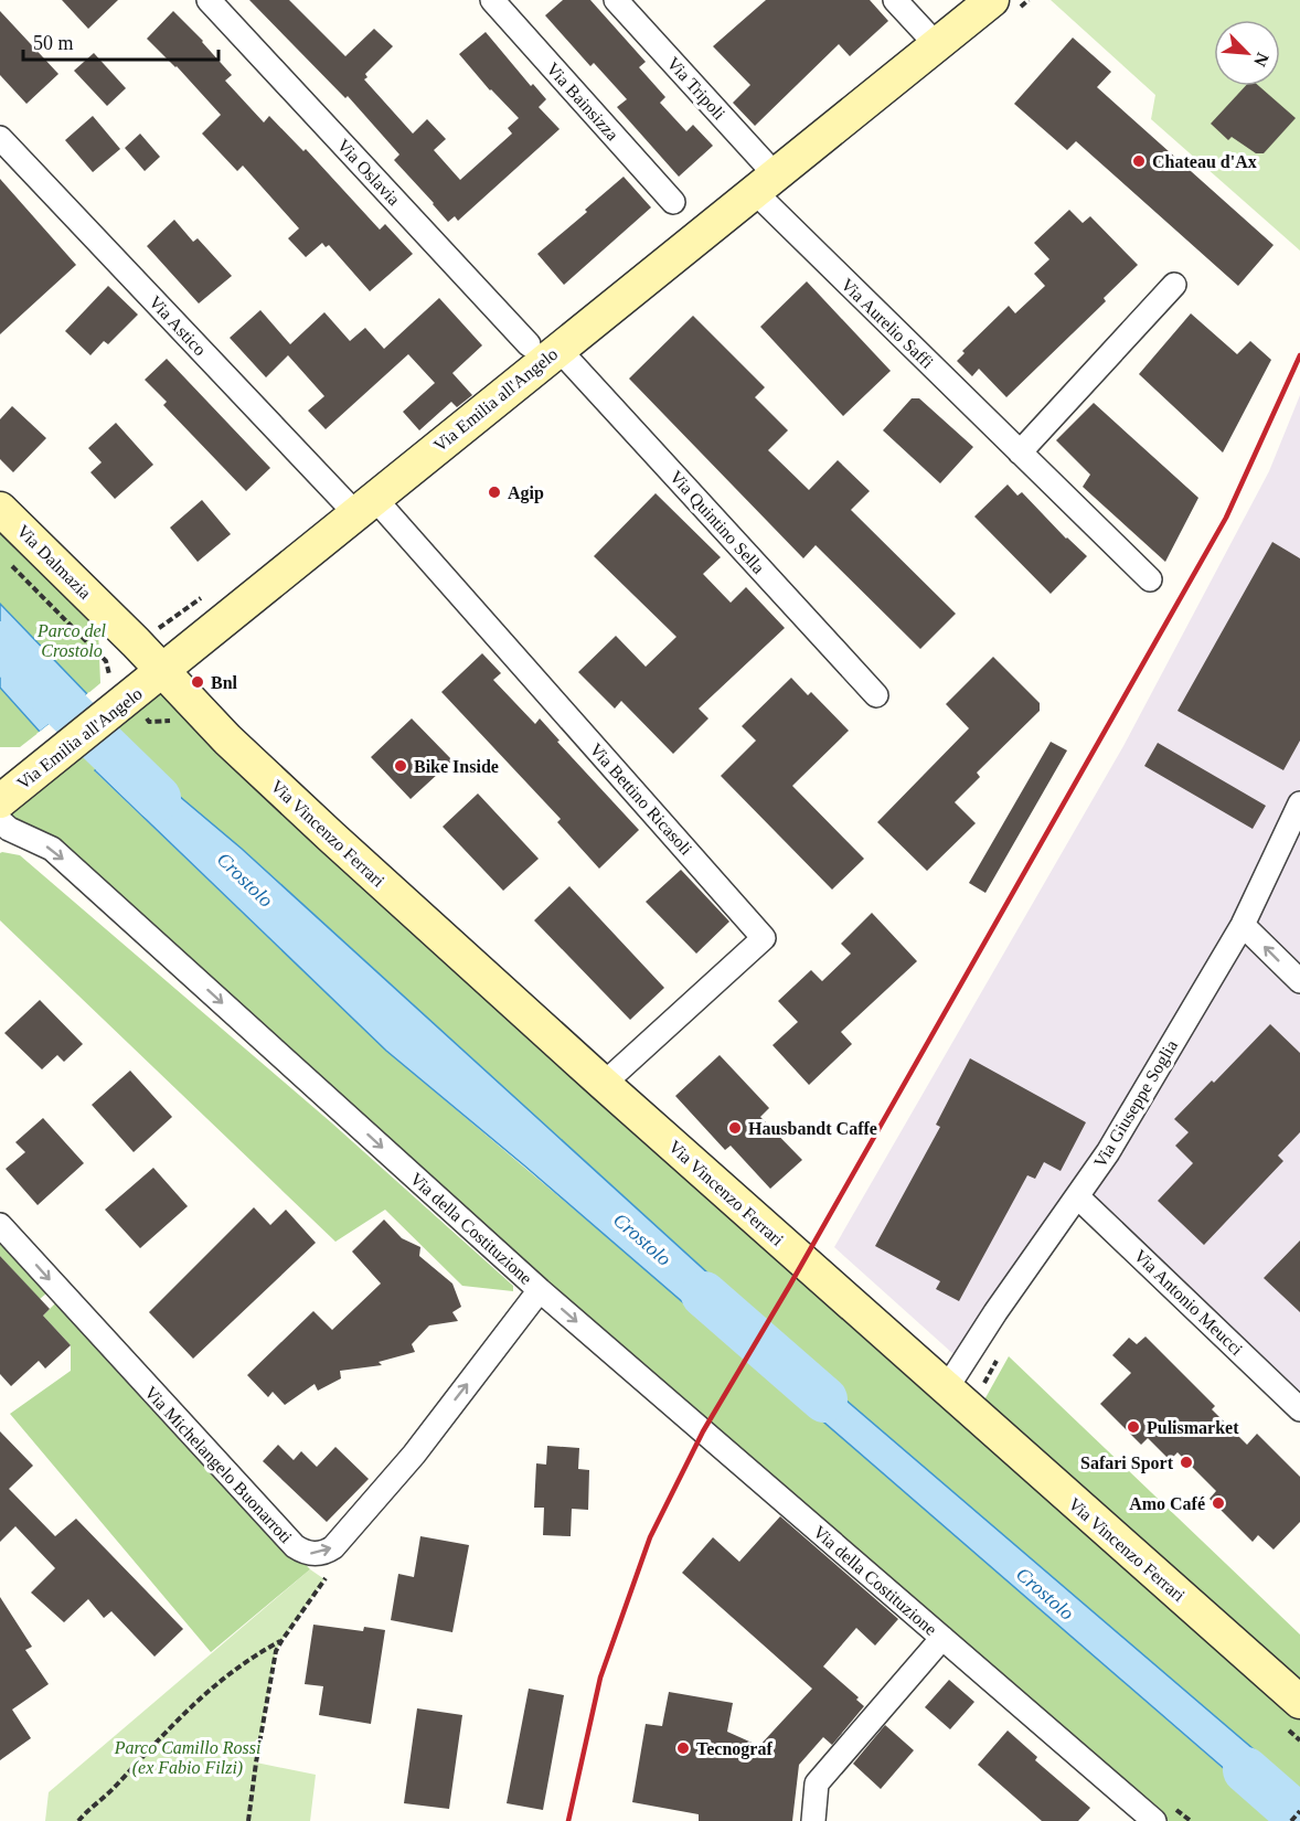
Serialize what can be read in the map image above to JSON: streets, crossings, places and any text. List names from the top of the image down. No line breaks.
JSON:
{"streets":{"street":["Via Tripoli","Via Bainsizza","Via Oslavia","Via Aurelio Saffi","Via Astico","Via Emilia all'Angelo","Via Quintino Sella","Via Dalmazia","Via Bettino Ricasoli","Via Vincenzo Ferrari","Via Giuseppe Soglia","Via della Costituzione","Via Antonio Meucci","Via Michelangelo Buonarroti"]},"crossings":[["Via Tripoli","Via Aurelio Saffi"],["Via Tripoli","Via Emilia all'Angelo"],["Via Oslavia","Via Emilia all'Angelo"],["Via Oslavia","Via Quintino Sella"],["Via Aurelio Saffi","Via Emilia all'Angelo"],["Via Astico","Via Emilia all'Angelo"],["Via Astico","Via Bettino Ricasoli"],["Via Emilia all'Angelo","Via Quintino Sella"],["Via Emilia all'Angelo","Via Dalmazia"],["Via Emilia all'Angelo","Via Bettino Ricasoli"],["Via Emilia all'Angelo","Via Vincenzo Ferrari"],["Via Dalmazia","Via Vincenzo Ferrari"],["Via Bettino Ricasoli","Via Vincenzo Ferrari"],["Via Vincenzo Ferrari","Via Giuseppe Soglia"],["Via Giuseppe Soglia","Via Antonio Meucci"],["Via della Costituzione","Via Michelangelo Buonarroti"]],"one_way":["Via della Costituzione"],"water":["Crostolo"],"parks":["Parco del Crostolo","Parco Camillo Rossi (ex Fabio Filzi)"],"places":["Chateau d'Ax","Agip","Bnl","Bike Inside","Hausbandt Caffe","Pulismarket","Safari Sport","Amo Café","Tecnograf"],"scale_bar":"50 m","north":"bottom right"}
